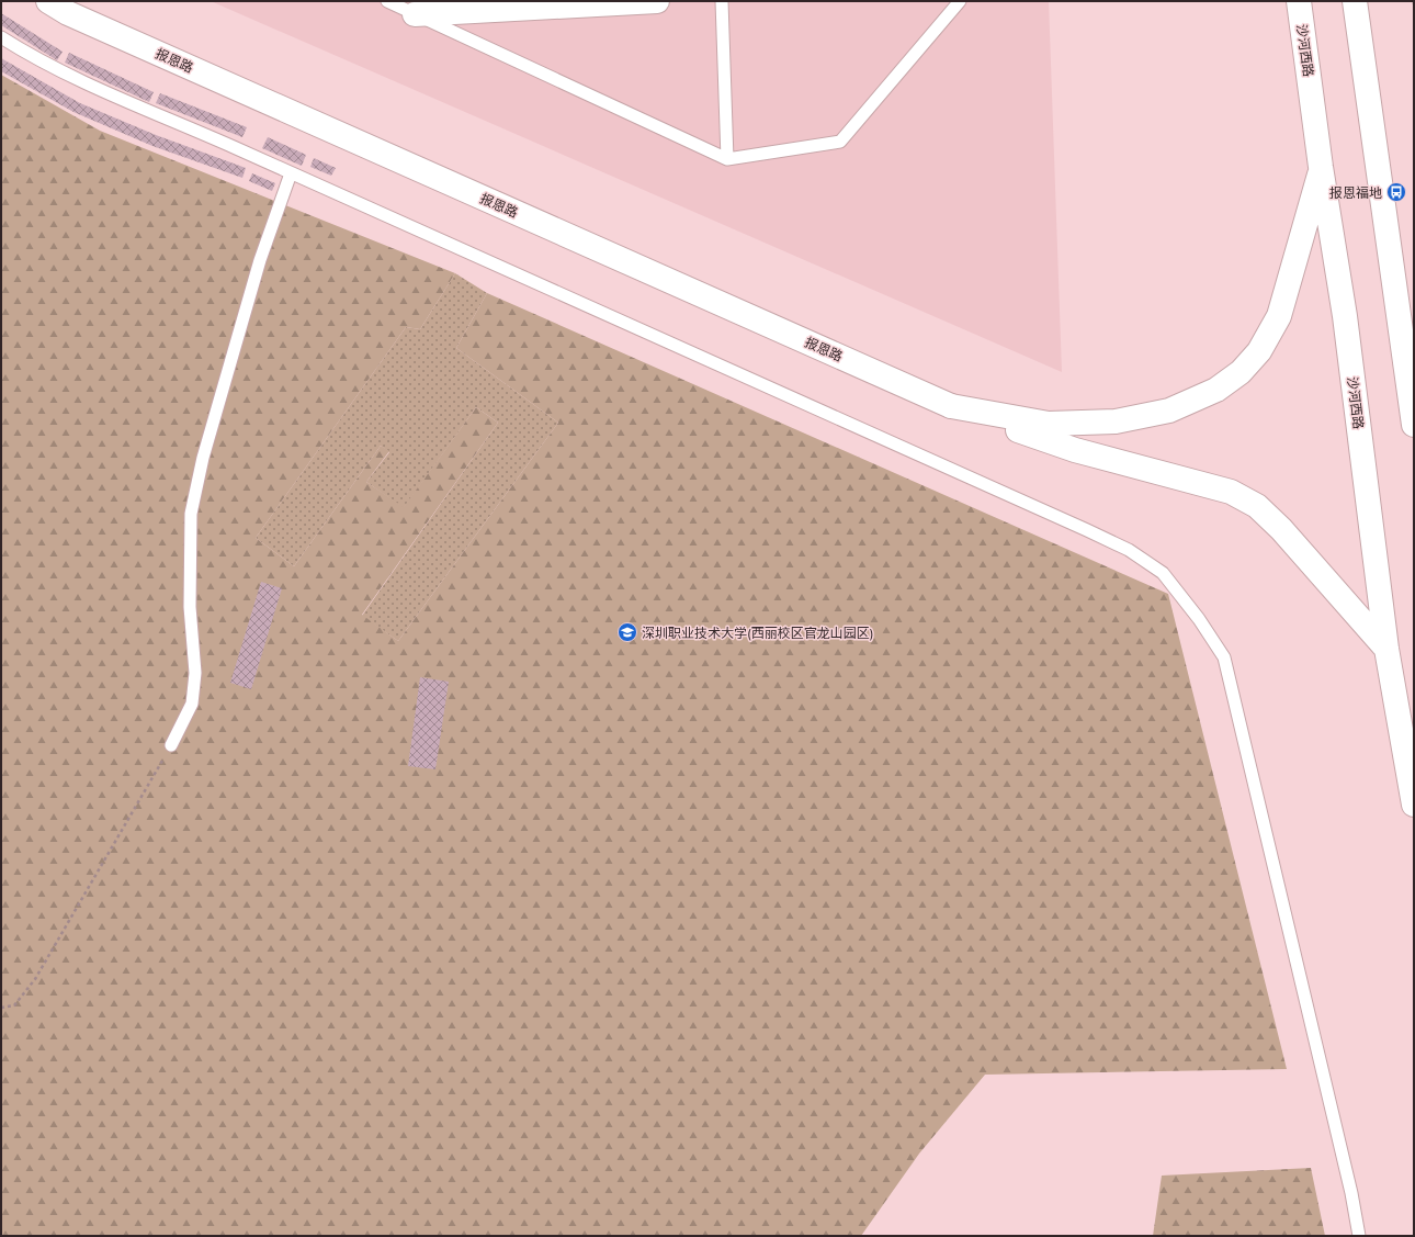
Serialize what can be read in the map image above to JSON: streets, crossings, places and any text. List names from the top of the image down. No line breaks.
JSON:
{"streets":{"main road":["沙河西路","报恩路"]},"places":{"bus stop":["报恩福地"],"school or university":["深圳职业技术大学(西丽校区官龙山园区)"]}}
